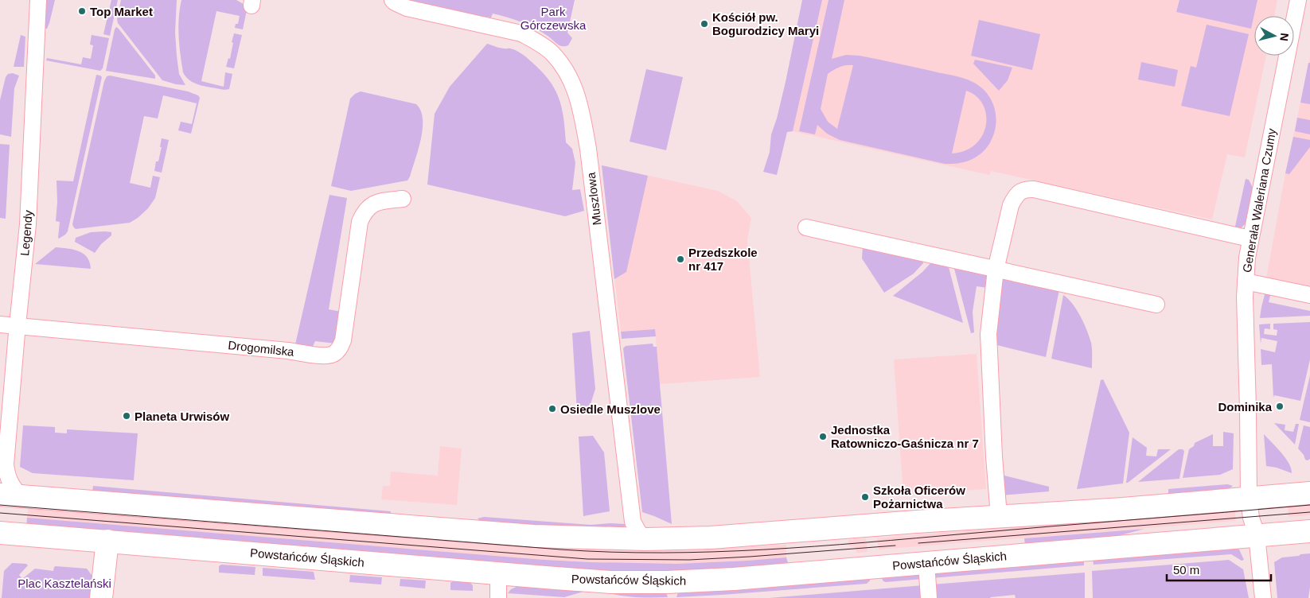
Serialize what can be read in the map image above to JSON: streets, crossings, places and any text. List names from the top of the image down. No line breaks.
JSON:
{"streets":{"main road":["Powstańców Śląskich"],"street":["Muszlowa","Generała Waleriana Czumy","Legendy","Drogomilska"]},"crossings":[["Legendy","Drogomilska"]],"parks":["Park Górczewska","Plac Kasztelański"],"places":["Top Market","Kościół pw. Bogurodzicy Maryi","Przedszkole nr 417","Dominika","Osiedle Muszlove","Planeta Urwisów","Jednostka Ratowniczo-Gaśnicza nr 7","Szkoła Oficerów Pożarnictwa"],"scale_bar":"50 m","north":"right"}
